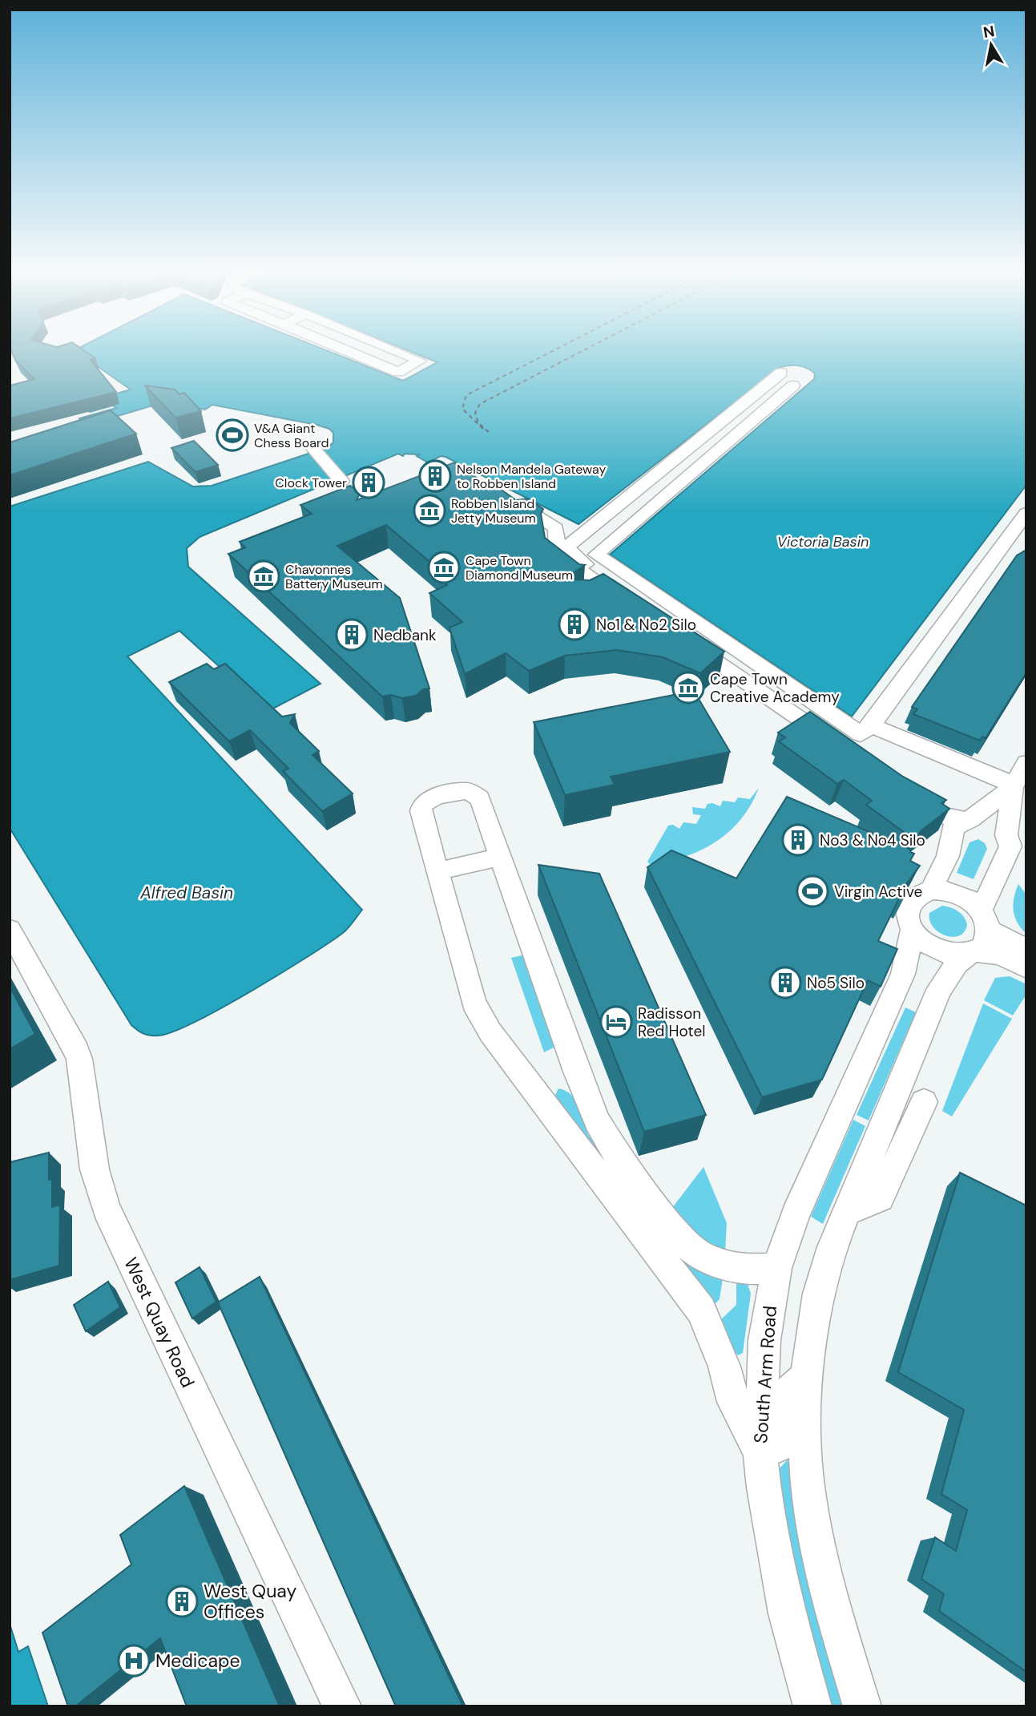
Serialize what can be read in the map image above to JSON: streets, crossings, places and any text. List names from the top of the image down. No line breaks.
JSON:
{"streets":{"street":["West Quay Road","South Arm Road"]},"water":["Victoria Basin","Alfred Basin"],"places":{"sports":["V&A Giant Chess Board","Virgin Active"],"building":["Nelson Mandela Gateway to Robben Island","Clock Tower","No1 & No2 Silo","Nedbank","No3 & No4 Silo","No5 Silo","West Quay Offices"],"museum":["Robben Island Jetty Museum","Cape Town Diamond Museum","Chavonnes Battery Museum","Cape Town Creative Academy"],"hotel":["Radisson Red Hotel"],"hospital":["Medicape"]},"north":"top"}
